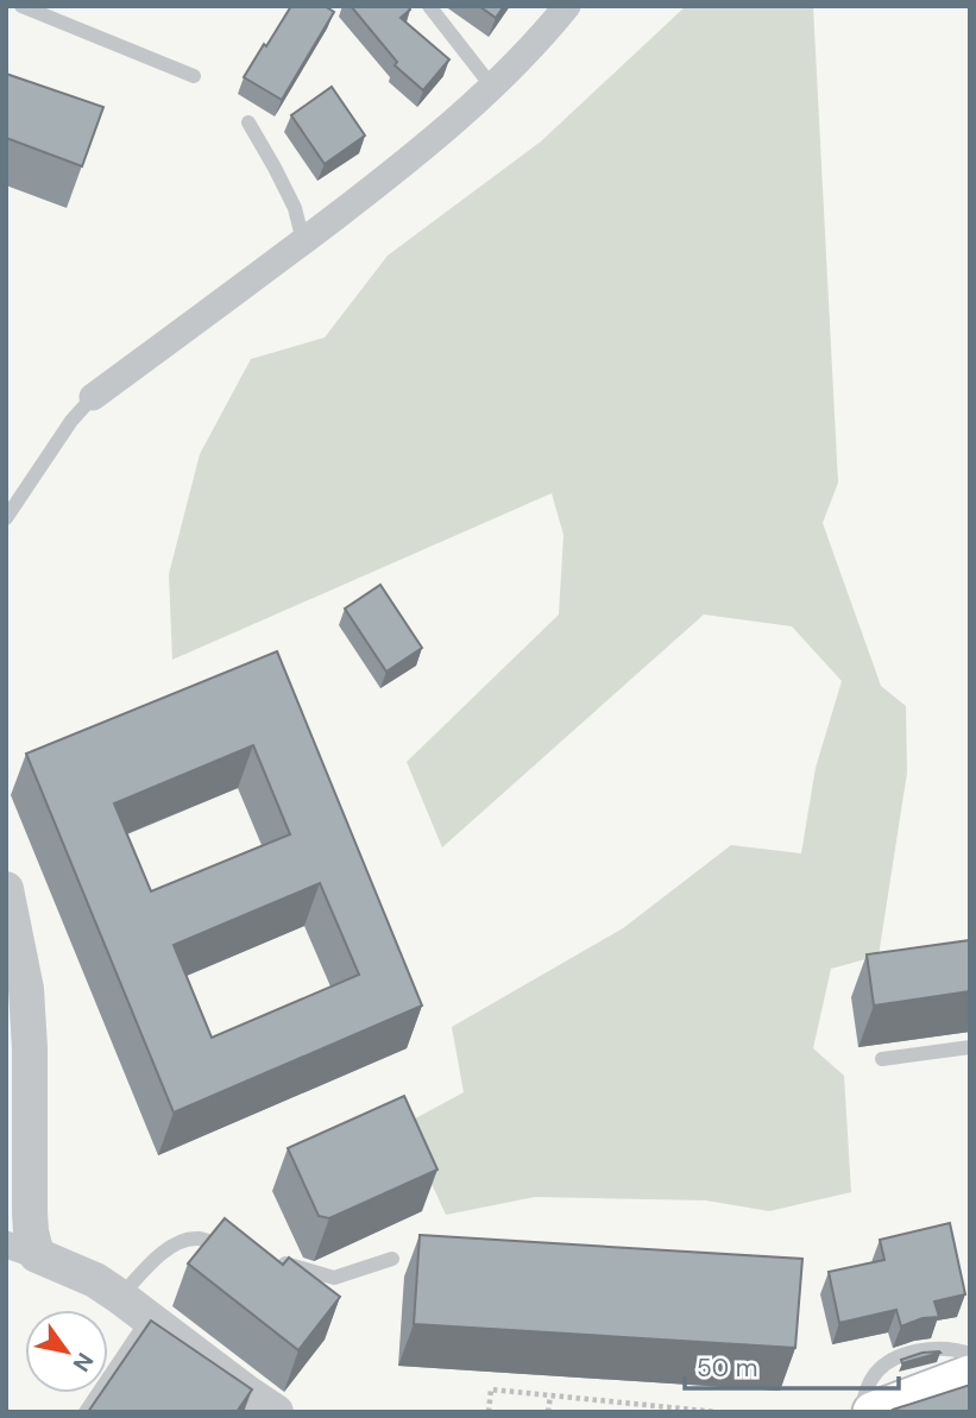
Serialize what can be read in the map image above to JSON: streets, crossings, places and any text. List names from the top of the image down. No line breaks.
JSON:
{"scale_bar":"50 m","north":"bottom right"}
